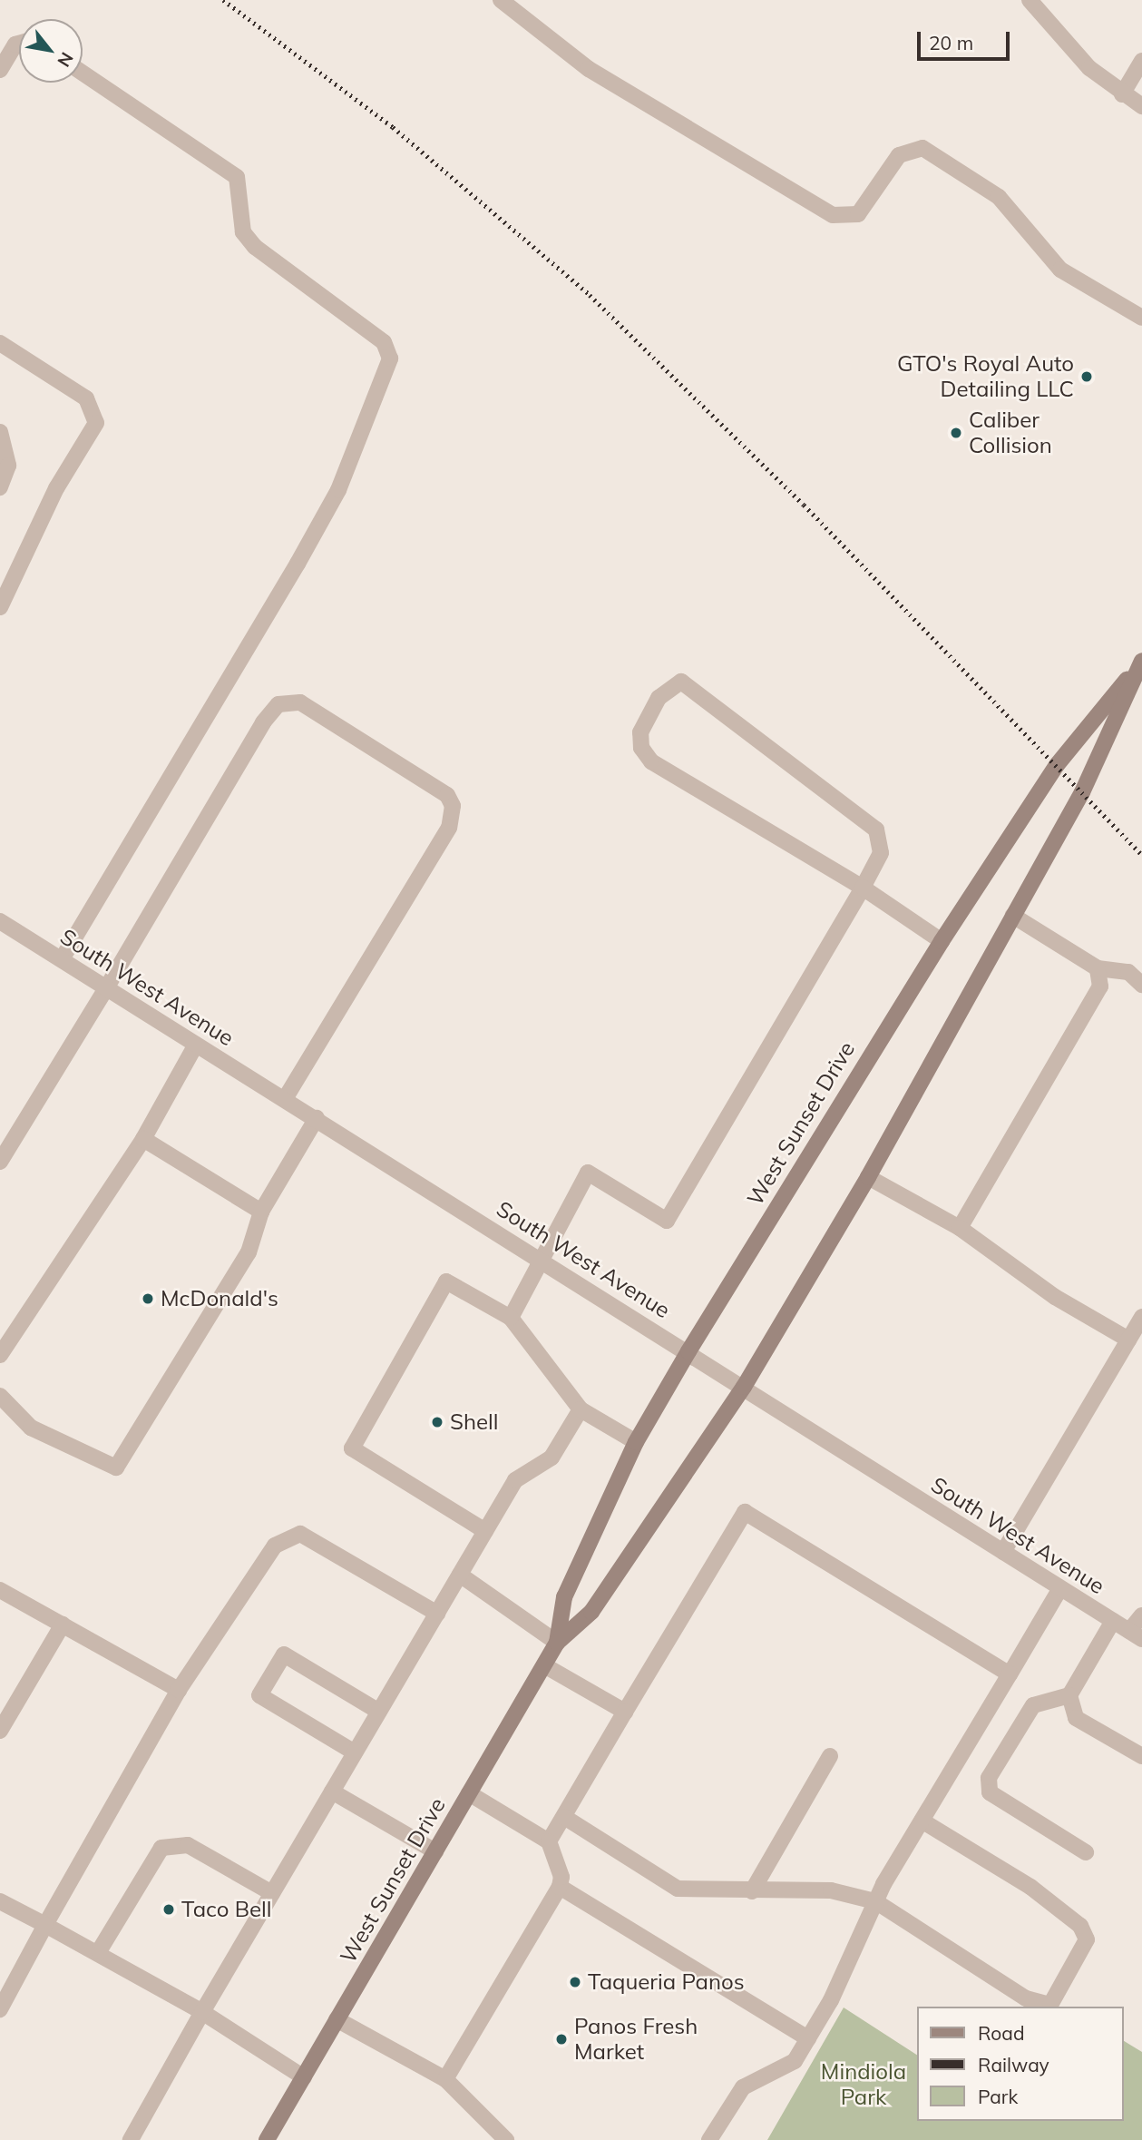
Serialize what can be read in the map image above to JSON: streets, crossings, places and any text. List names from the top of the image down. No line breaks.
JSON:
{"streets":{"main road":["West Sunset Drive"],"street":["South West Avenue"]},"crossings":[["South West Avenue","West Sunset Drive"]],"parks":["Mindiola Park"],"places":["GTO's Royal Auto Detailing LLC","Caliber Collision","McDonald's","Shell","Taco Bell","Taqueria Panos","Panos Fresh Market"],"legend":["Road","Railway","Park"],"scale_bar":"20 m","north":"bottom right"}
